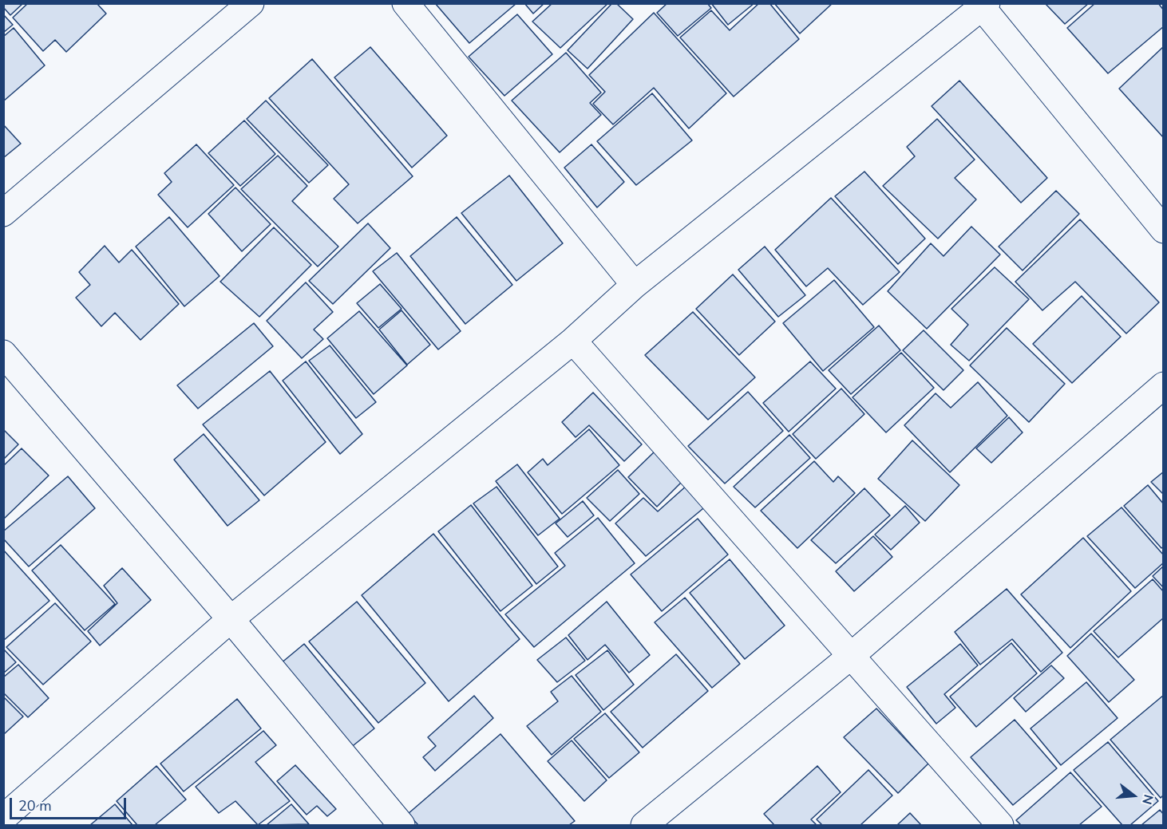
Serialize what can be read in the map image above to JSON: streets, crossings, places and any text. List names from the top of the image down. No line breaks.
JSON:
{"scale_bar":"20 m","north":"right"}
